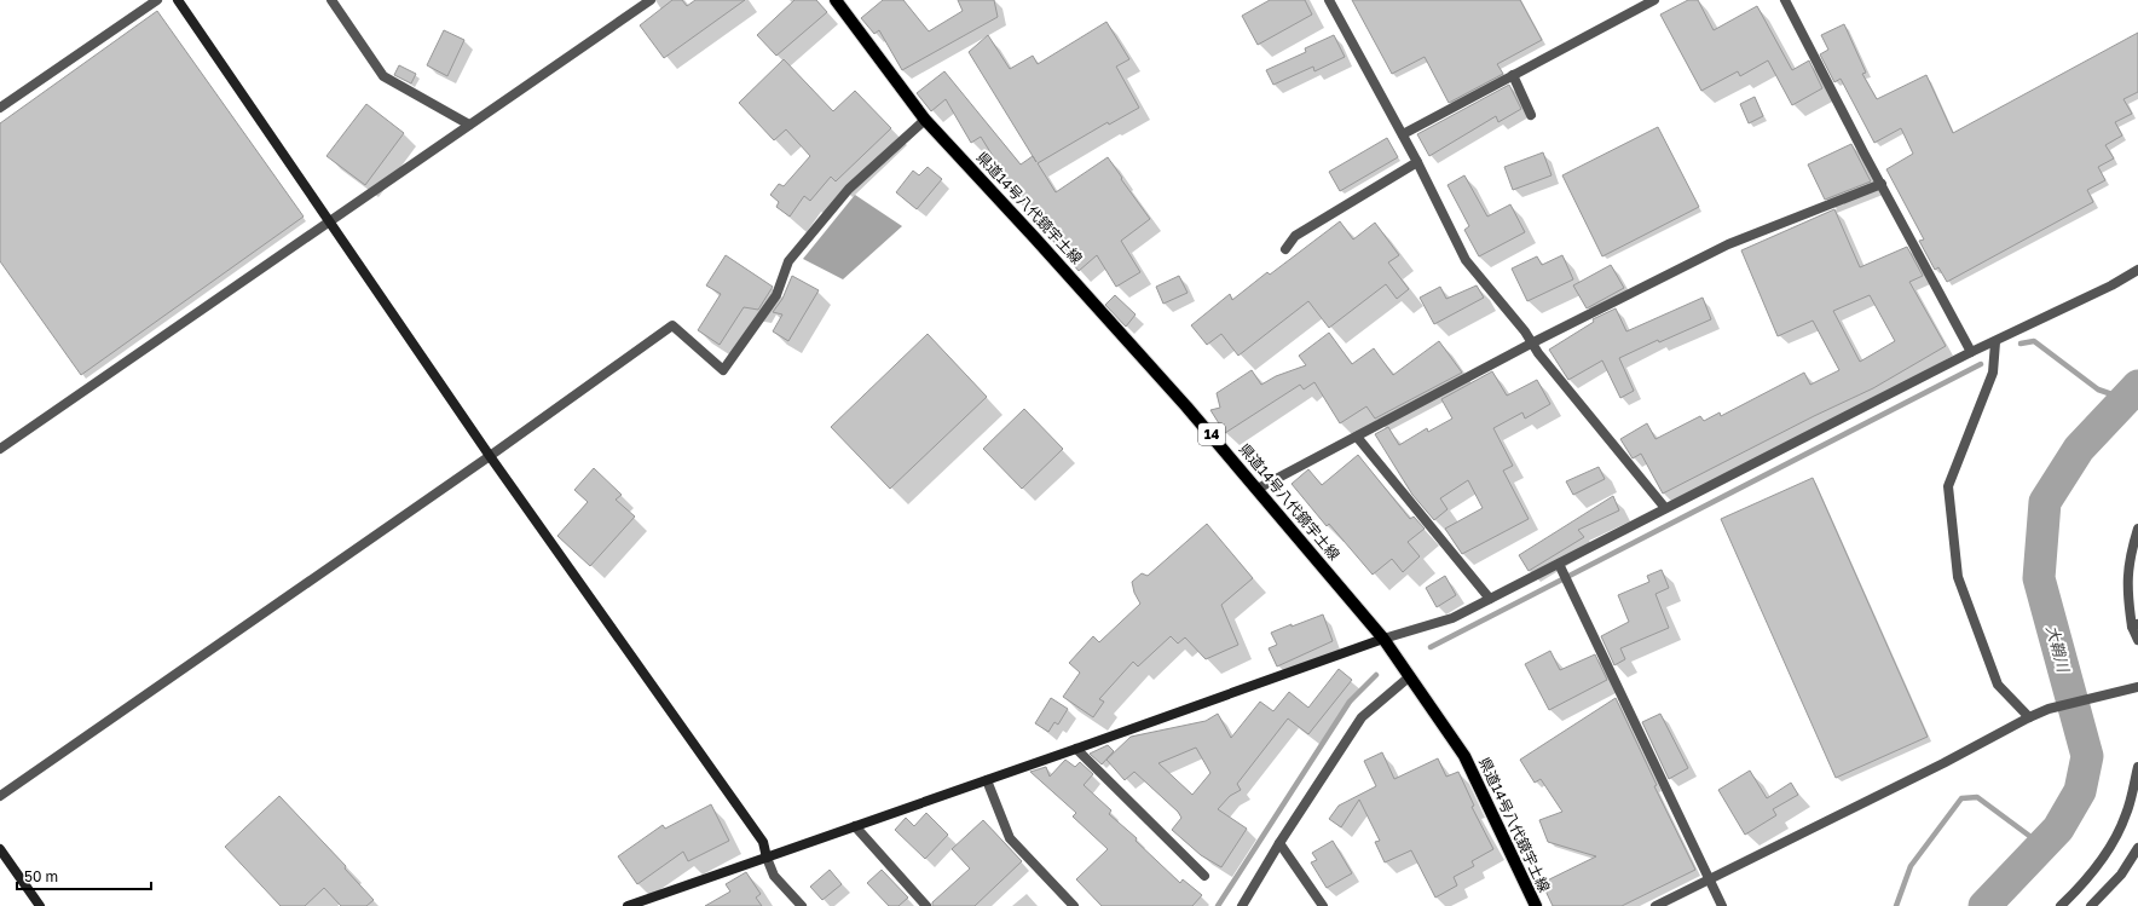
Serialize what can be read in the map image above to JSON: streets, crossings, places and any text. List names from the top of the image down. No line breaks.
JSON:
{"streets":{"main road":["県道14号八代鏡宇土線","14"]},"water":["大鞘川"],"scale_bar":"50 m"}
